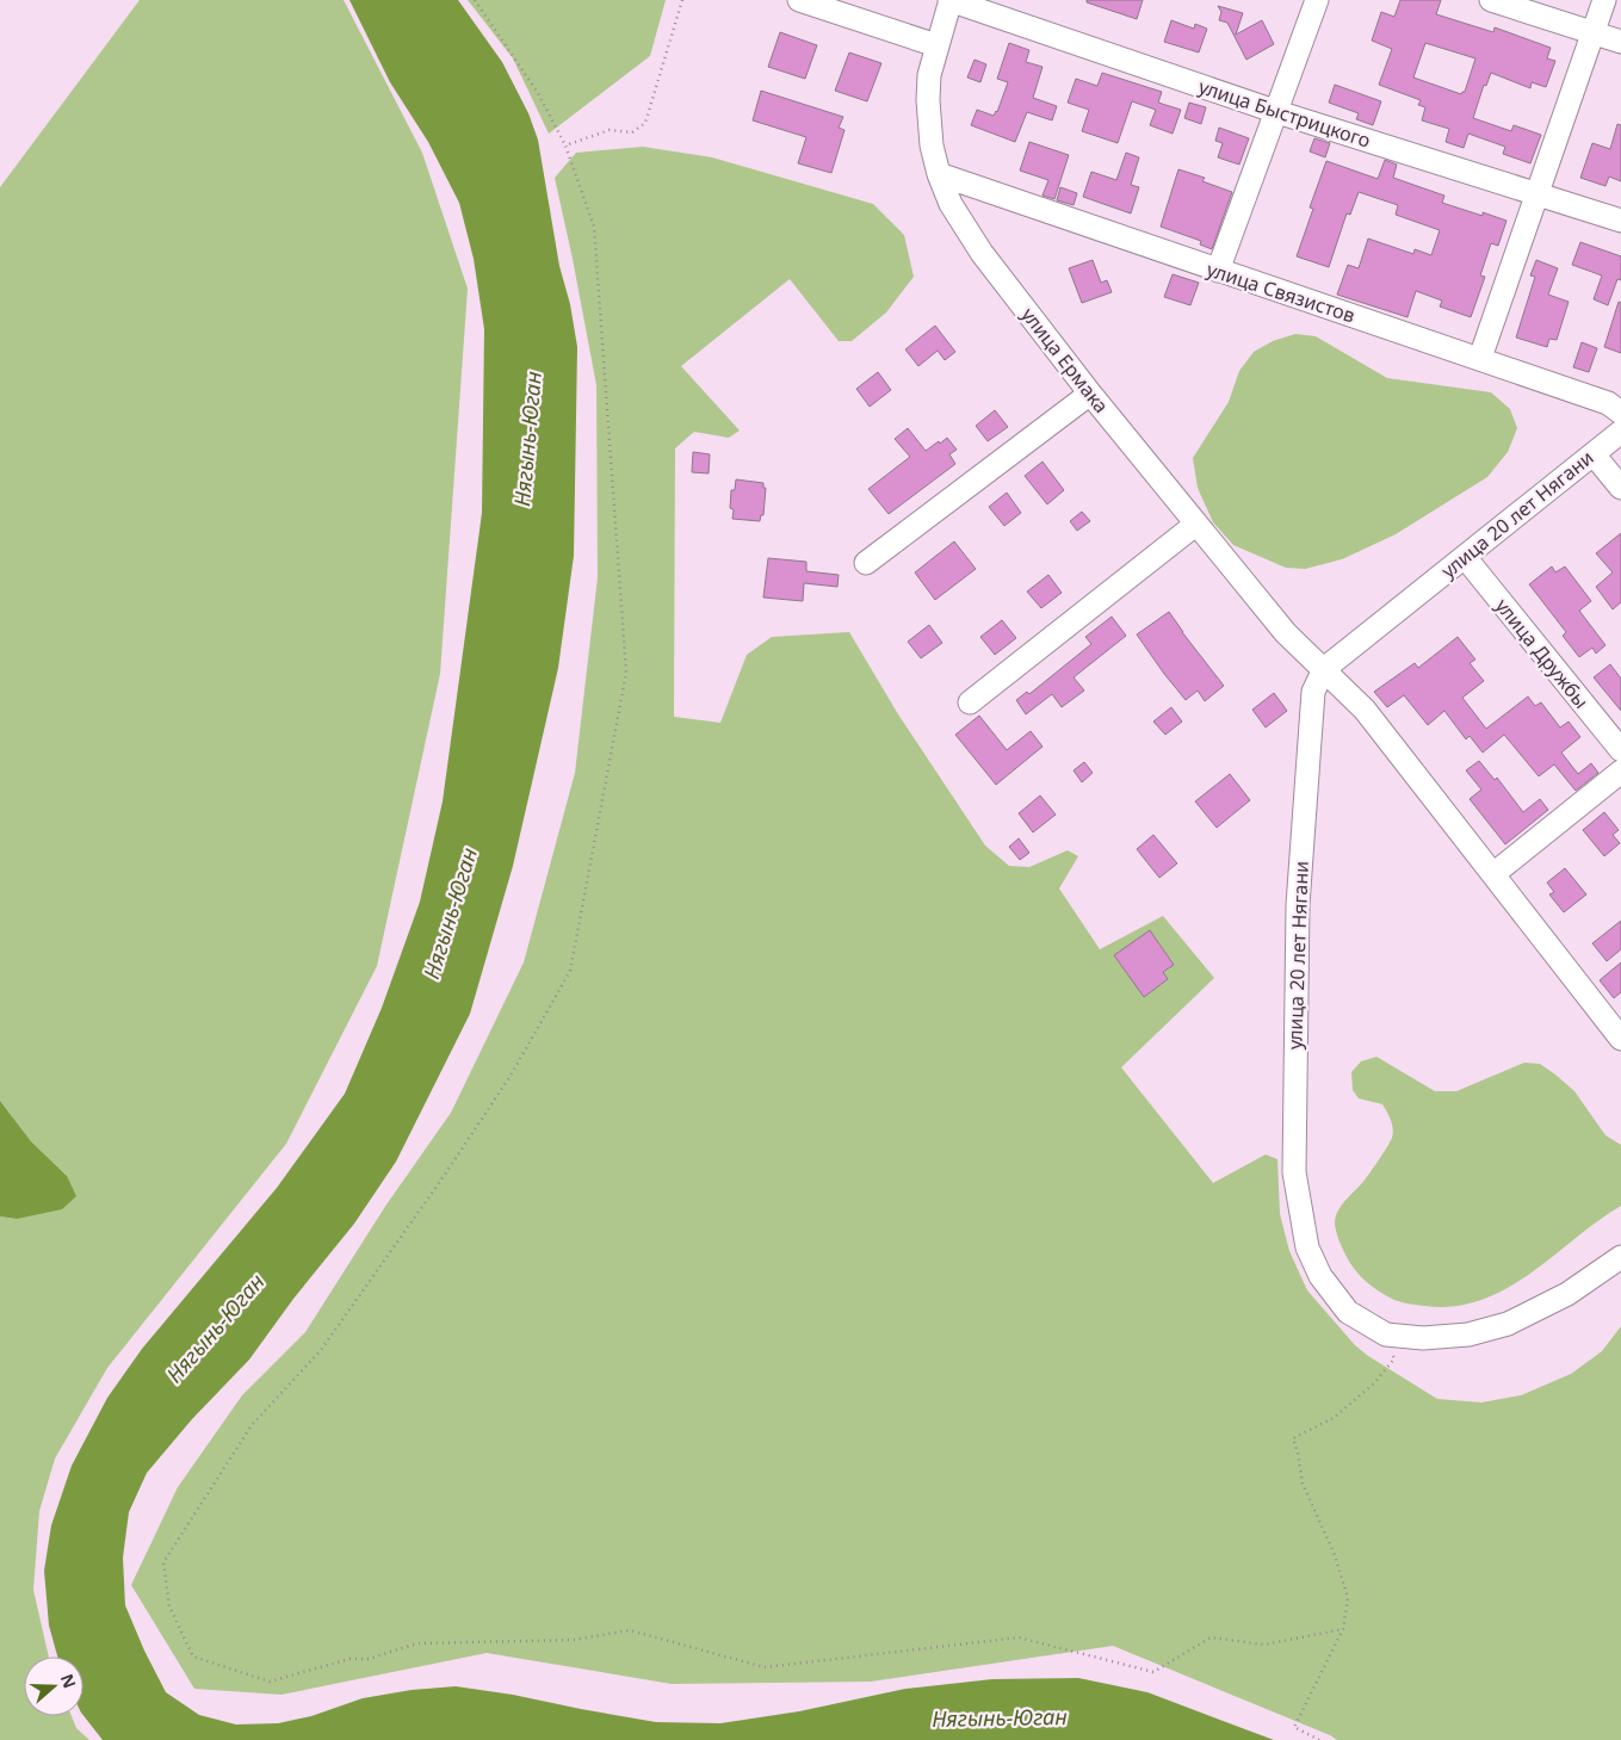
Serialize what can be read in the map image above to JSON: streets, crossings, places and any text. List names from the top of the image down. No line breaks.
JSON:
{"streets":{"street":["улица Быстрицкого","улица Связистов","улица Ермака","улица 20 лет Нягани","улица Дружбы"]},"crossings":[["улица Быстрицкого","улица Ермака"],["улица Связистов","улица Ермака"],["улица Ермака","улица 20 лет Нягани"],["улица 20 лет Нягани","улица Дружбы"]],"water":["Нягынь-Юган"],"north":"right"}
